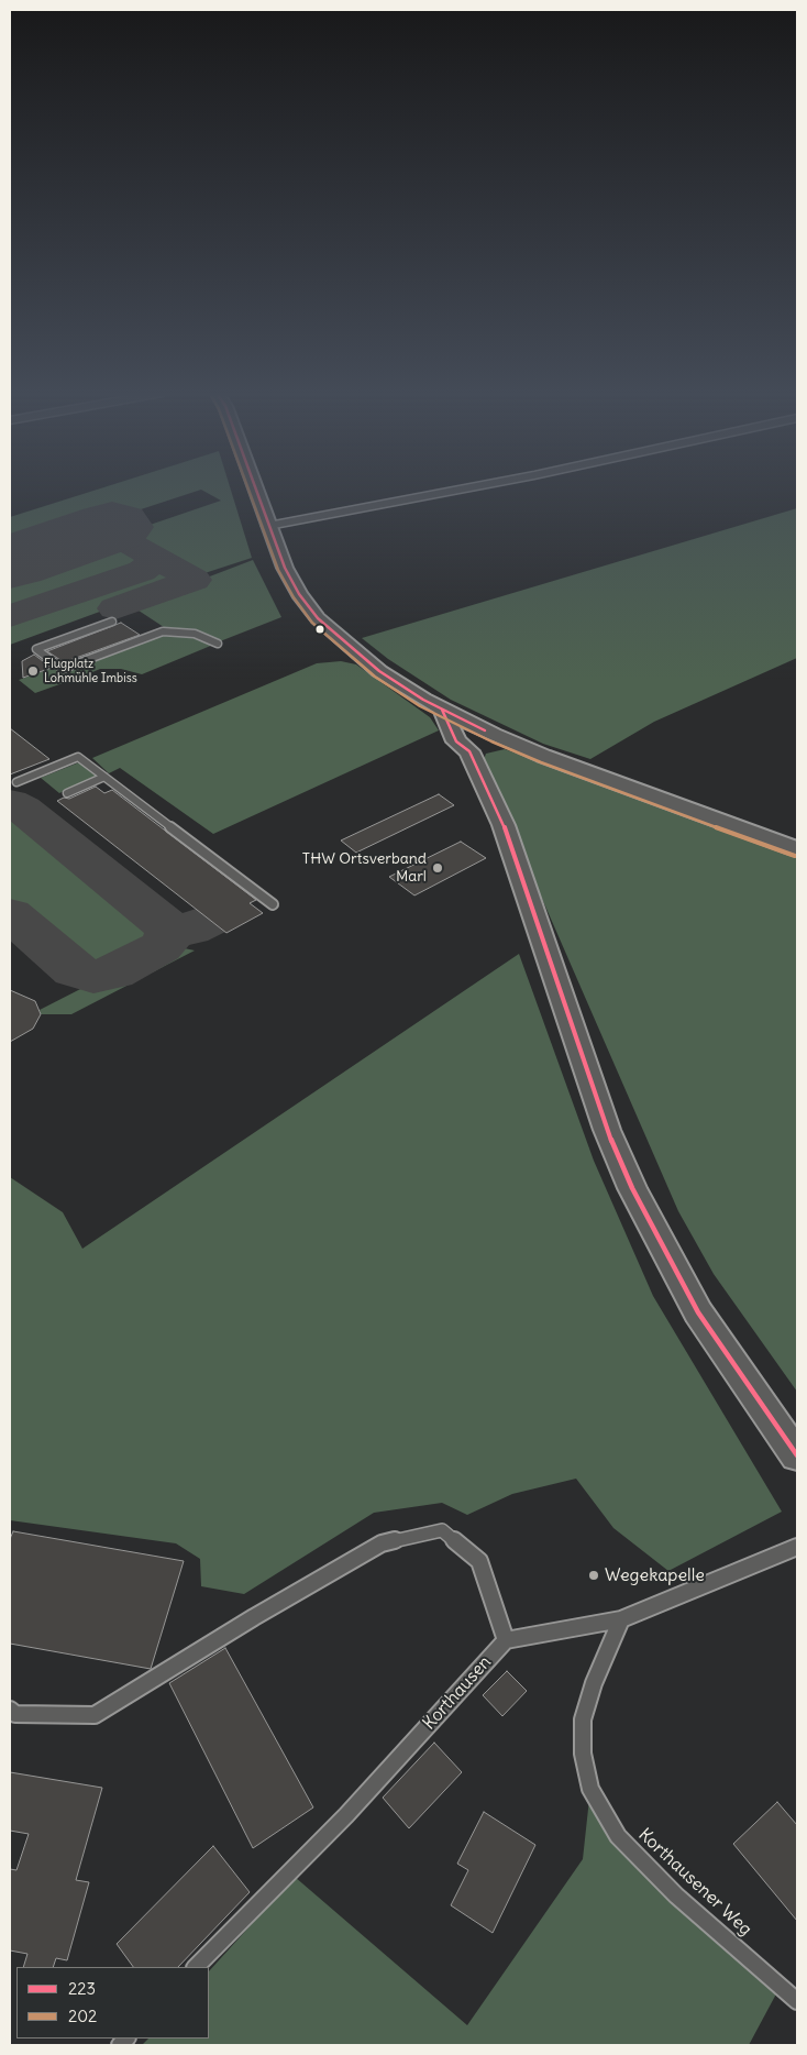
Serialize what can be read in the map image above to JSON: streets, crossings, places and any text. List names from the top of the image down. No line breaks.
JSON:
{"streets":{"lane":["Korthausen","Korthausener Weg"]},"places":["Flugplatz Lohmühle Imbiss","THW Ortsverband Marl","Wegekapelle"],"lines":["transit line 223","transit line 202"],"legend":["223","202"]}
